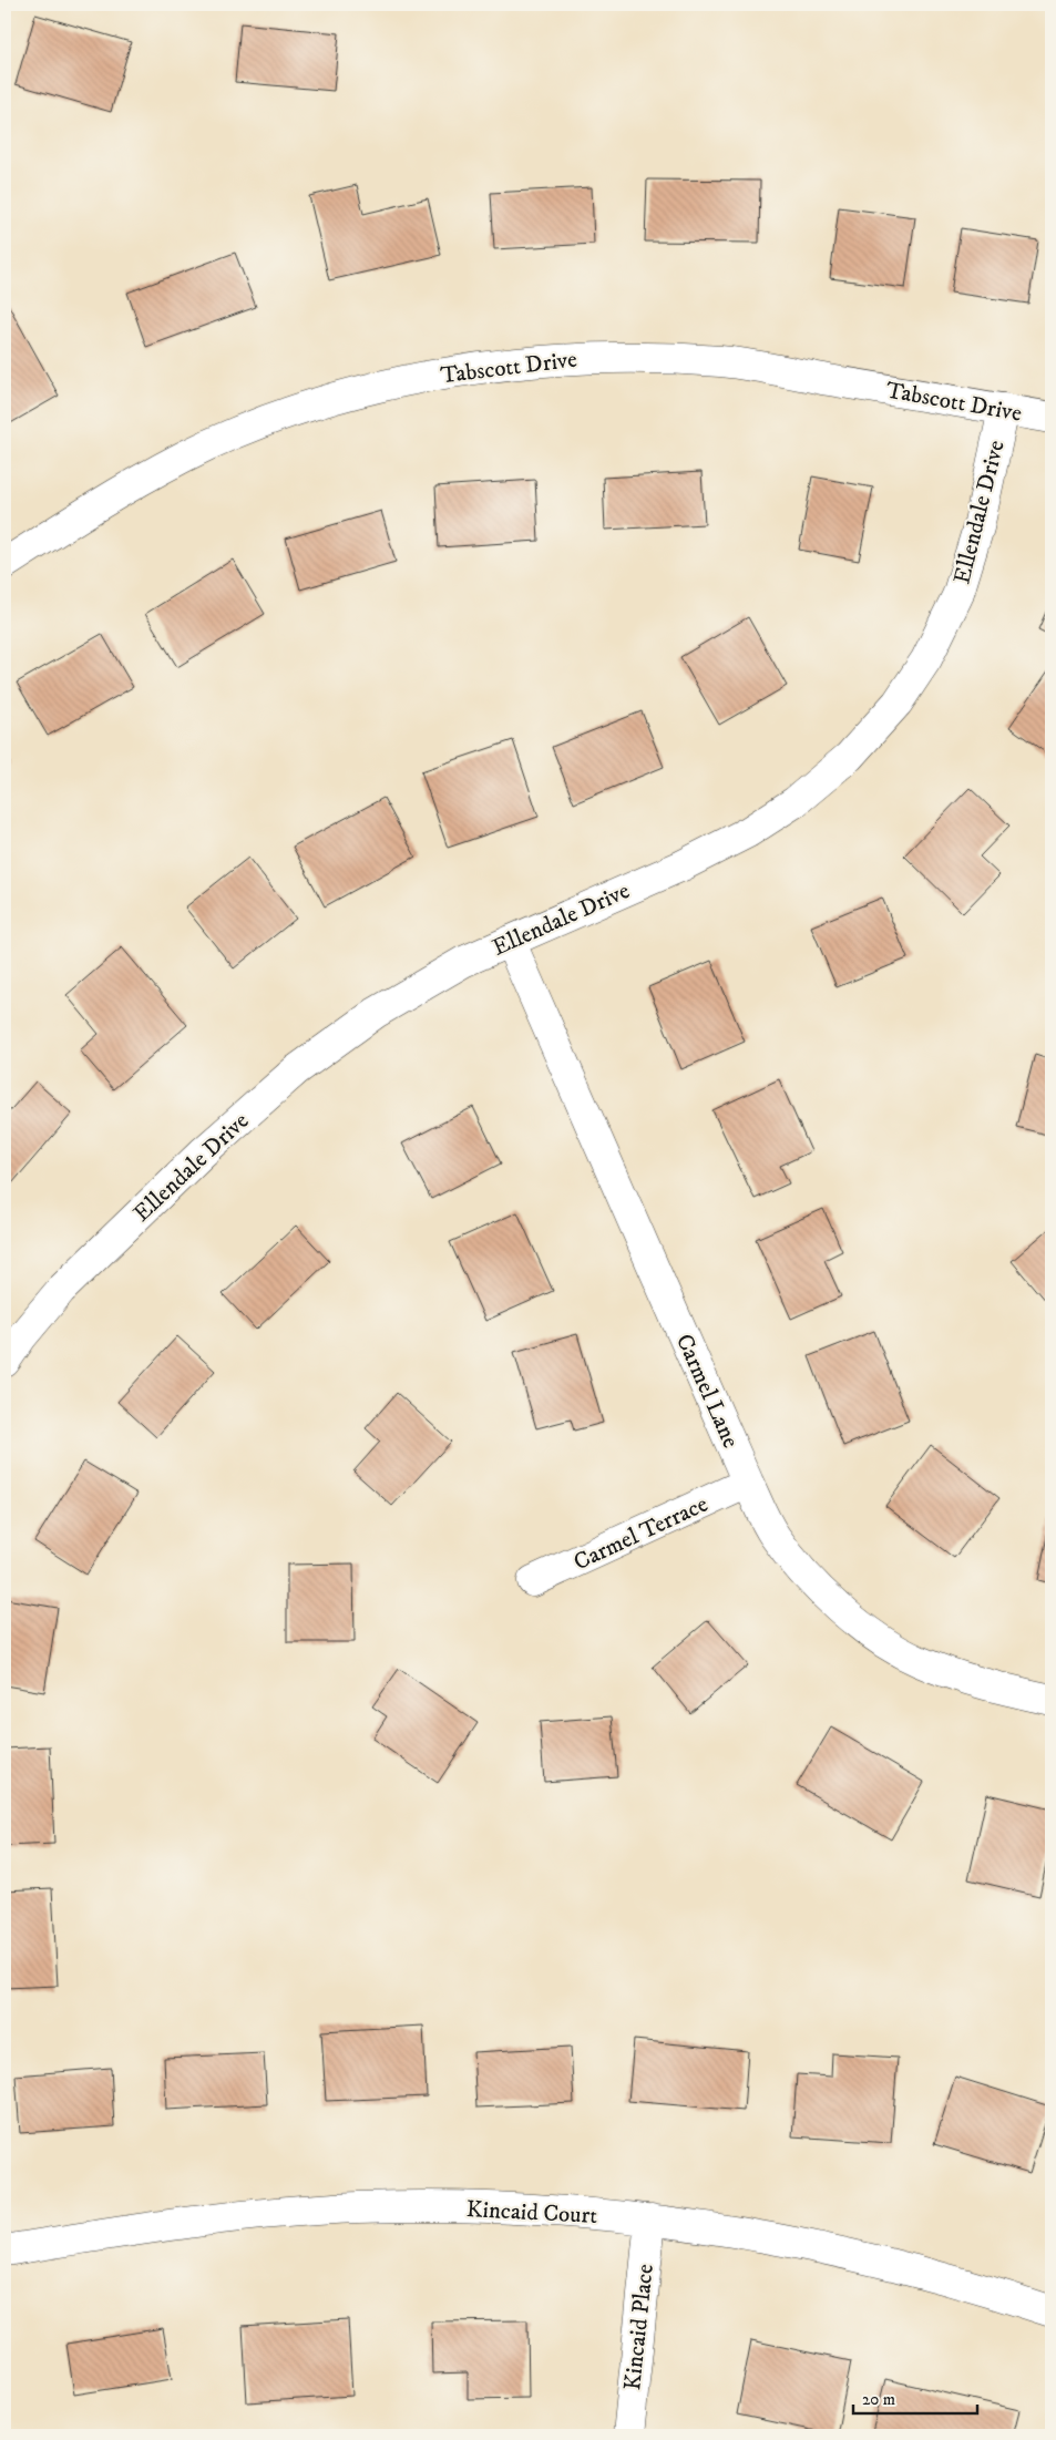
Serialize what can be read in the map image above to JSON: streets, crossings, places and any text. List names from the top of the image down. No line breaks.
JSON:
{"streets":{"street":["Tabscott Drive","Ellendale Drive","Carmel Lane","Carmel Terrace","Kincaid Court","Kincaid Place"]},"crossings":[["Tabscott Drive","Ellendale Drive"],["Ellendale Drive","Carmel Lane"],["Carmel Lane","Carmel Terrace"],["Kincaid Court","Kincaid Place"]],"scale_bar":"20 m"}
